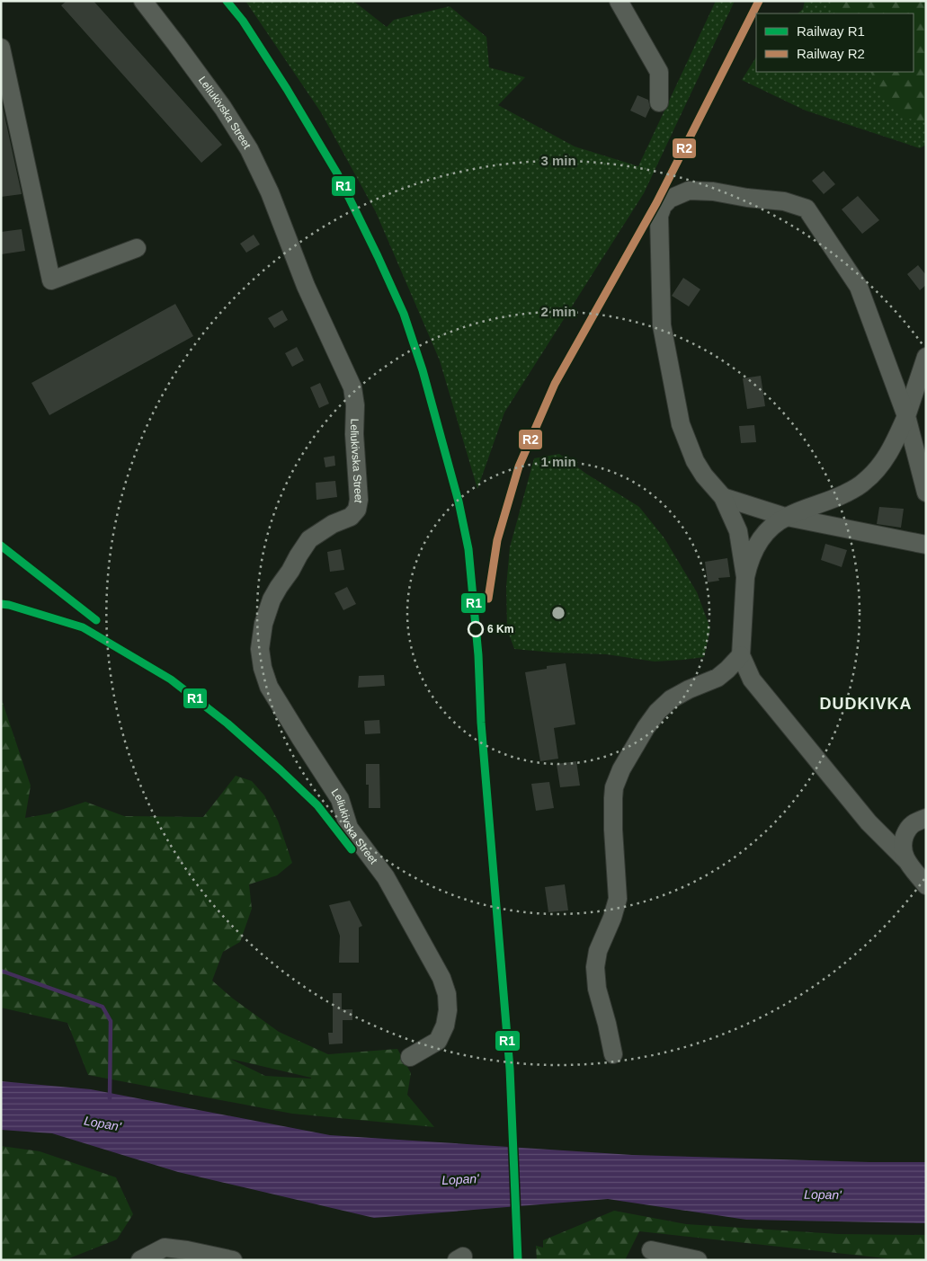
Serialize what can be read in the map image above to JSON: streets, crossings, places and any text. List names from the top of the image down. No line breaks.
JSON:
{"streets":{"street":["Leliukivska Street"]},"districts":["DUDKIVKA"],"water":["Lopan'"],"places":["6 Km"],"lines":["rail line R1","rail line R2"],"legend":["Railway R1","Railway R2"],"rings":["3 min","2 min","1 min"]}
